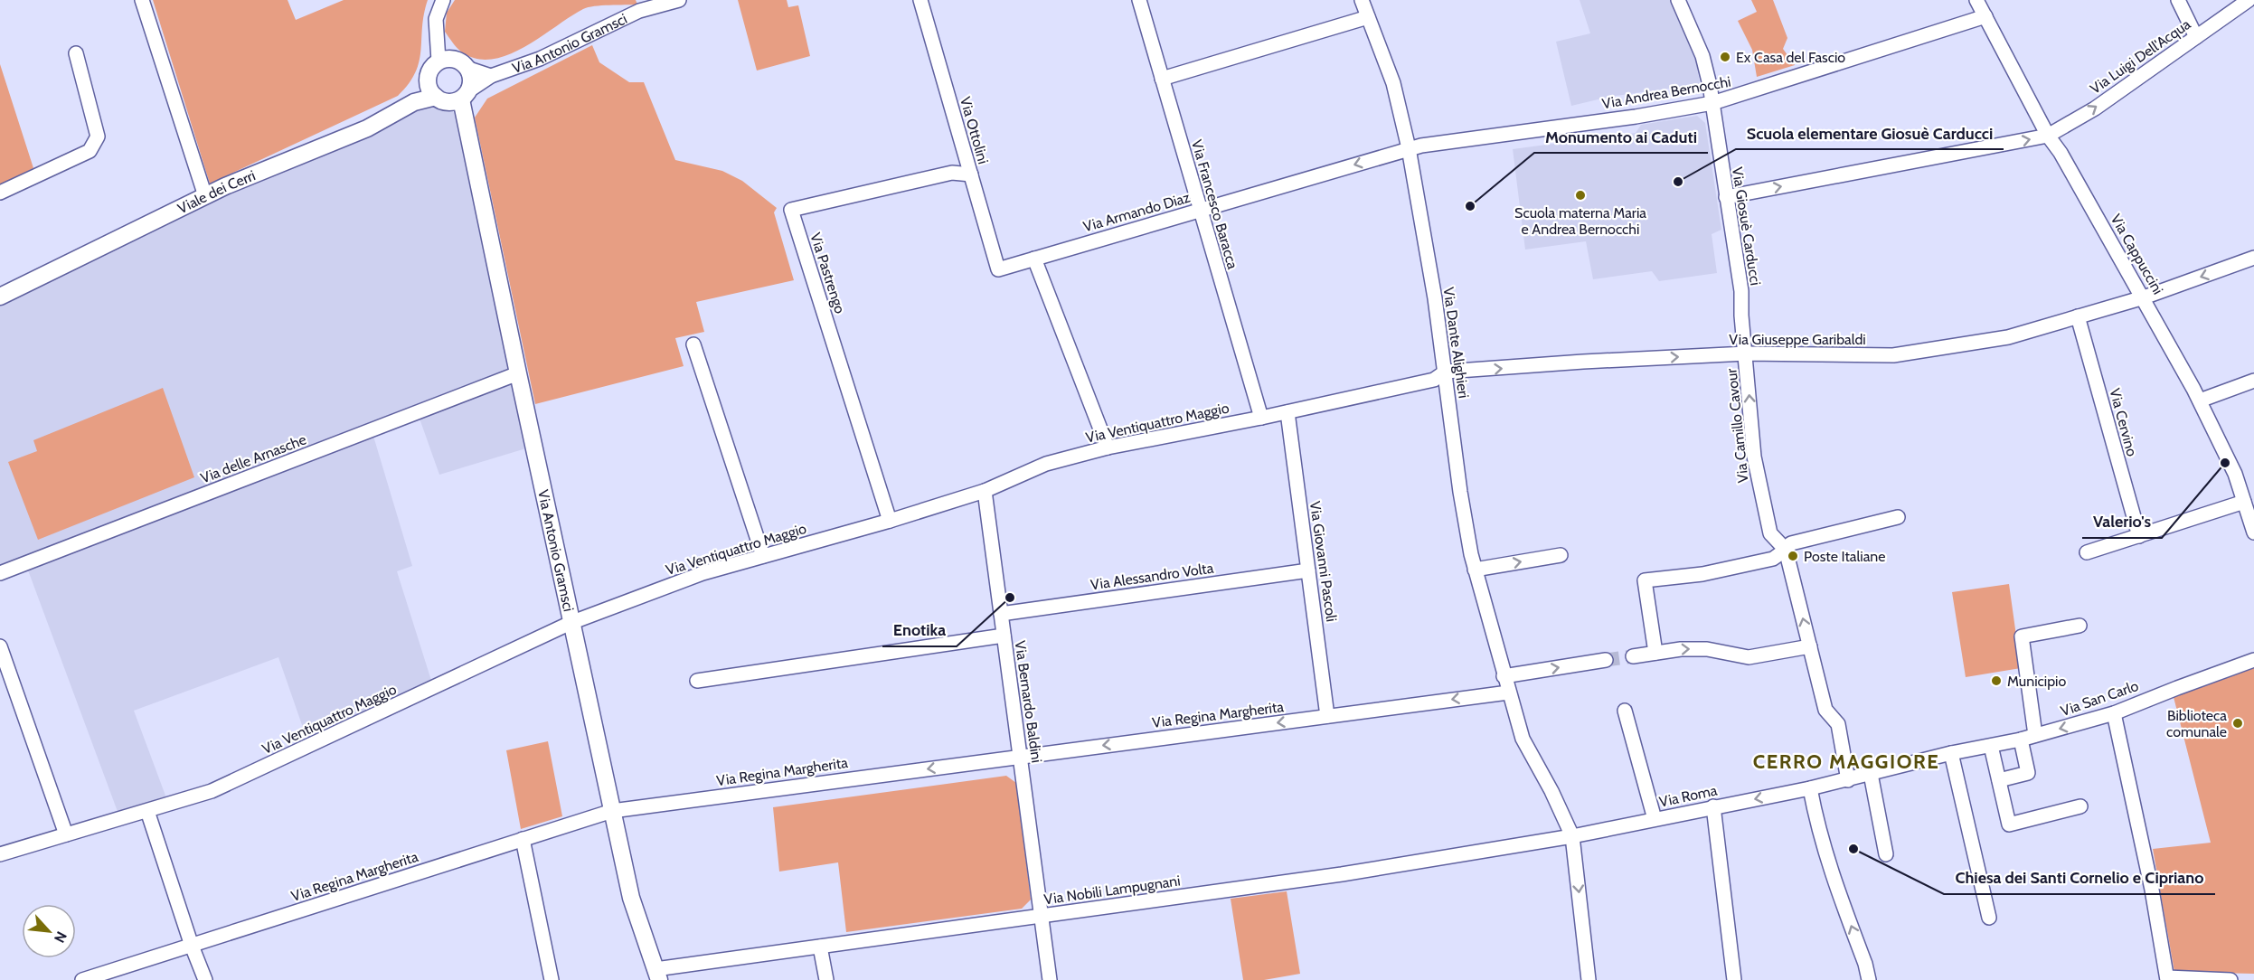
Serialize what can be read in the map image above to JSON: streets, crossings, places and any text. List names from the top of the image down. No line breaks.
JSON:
{"streets":{"street":["Via Antonio Gramsci","Via Luigi Dell'Acqua","Via Andrea Bernocchi","Via Ottolini","Viale dei Cerri","Via Francesco Baracca","Via Armando Diaz","Via Giosuè Carducci","Via Cappuccini","Via Pastrengo","Via Giuseppe Garibaldi","Via Dante Alighieri","Via Ventiquattro Maggio","Via Cervino","Via Camillo Cavour","Via delle Arnasche","Via Giovanni Pascoli","Via Alessandro Volta","Via San Carlo","Via Bernardo Baldini","Via Regina Margherita","Via Roma","Via Nobili Lampugnani"]},"crossings":[["Via Antonio Gramsci","Viale dei Cerri"],["Via Antonio Gramsci","Via Ventiquattro Maggio"],["Via Antonio Gramsci","Via delle Arnasche"],["Via Antonio Gramsci","Via Regina Margherita"],["Via Antonio Gramsci","Via Nobili Lampugnani"],["Via Luigi Dell'Acqua","Via Giosuè Carducci"],["Via Luigi Dell'Acqua","Via Cappuccini"],["Via Andrea Bernocchi","Via Armando Diaz"],["Via Andrea Bernocchi","Via Giosuè Carducci"],["Via Andrea Bernocchi","Via Cappuccini"],["Via Andrea Bernocchi","Via Dante Alighieri"],["Via Ottolini","Via Armando Diaz"],["Via Ottolini","Via Pastrengo"],["Via Francesco Baracca","Via Armando Diaz"],["Via Francesco Baracca","Via Ventiquattro Maggio"],["Via Armando Diaz","Via Dante Alighieri"],["Via Giosuè Carducci","Via Giuseppe Garibaldi"],["Via Giosuè Carducci","Via Camillo Cavour"],["Via Cappuccini","Via Giuseppe Garibaldi"],["Via Pastrengo","Via Ventiquattro Maggio"],["Via Giuseppe Garibaldi","Via Dante Alighieri"],["Via Giuseppe Garibaldi","Via Ventiquattro Maggio"],["Via Giuseppe Garibaldi","Via Cervino"],["Via Giuseppe Garibaldi","Via Camillo Cavour"],["Via Dante Alighieri","Via Ventiquattro Maggio"],["Via Dante Alighieri","Via Regina Margherita"],["Via Dante Alighieri","Via Roma"],["Via Dante Alighieri","Via Nobili Lampugnani"],["Via Ventiquattro Maggio","Via Giovanni Pascoli"],["Via Ventiquattro Maggio","Via Bernardo Baldini"],["Via Camillo Cavour","Via San Carlo"],["Via Giovanni Pascoli","Via Alessandro Volta"],["Via Giovanni Pascoli","Via Regina Margherita"],["Via Alessandro Volta","Via Bernardo Baldini"],["Via San Carlo","Via Roma"],["Via Bernardo Baldini","Via Regina Margherita"],["Via Bernardo Baldini","Via Nobili Lampugnani"],["Via Roma","Via Nobili Lampugnani"]],"one_way":["Via Luigi Dell'Acqua","Via Armando Diaz","Via Camillo Cavour","Via Roma"],"districts":["CERRO MAGGIORE"],"places":["Ex Casa del Fascio","Scuola elementare Giosuè Carducci","Scuola materna Maria e Andrea Bernocchi","Monumento ai Caduti","Valerio's","Poste Italiane","Enotika","Municipio","Biblioteca comunale","Chiesa dei Santi Cornelio e Cipriano"],"north":"bottom right"}
